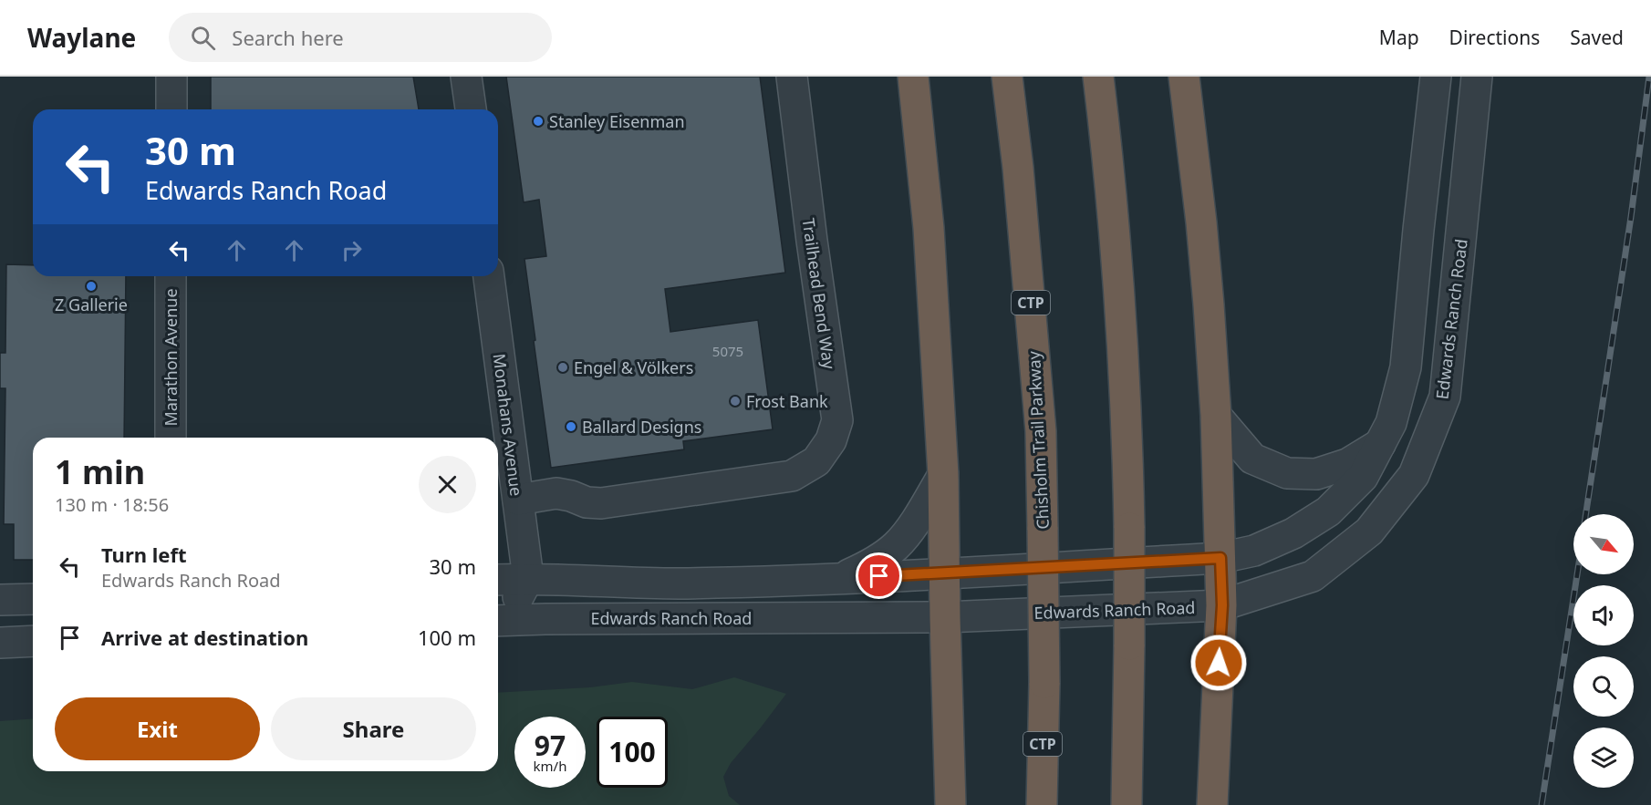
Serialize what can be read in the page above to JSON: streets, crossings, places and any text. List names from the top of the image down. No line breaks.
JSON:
{"streets":{"highway":["CTP","Chisholm Trail Parkway"],"street":["Trailhead Bend Way","Edwards Ranch Road","Marathon Avenue","Monahans Avenue"]},"crossings":[["Trailhead Bend Way","Monahans Avenue"]],"places":["Stanley Eisenman","Z Gallerie","Engel & Völkers","Frost Bank","Ballard Designs"],"house_numbers":["5075"],"north":"bottom right","page":{"header":"Waylane","search":"Search here","nav":["Map","Directions","Saved"],"turn":["30 m","Edwards Ranch Road"],"heading":["1 min","130 m · 18:56"],"list":[{"name":"Turn left","note":"Edwards Ranch Road","value":"30 m"},{"name":"Arrive at destination","value":"100 m"}],"buttons":["Exit","Share"],"speed":"97 km/h","limit":"100"}}
